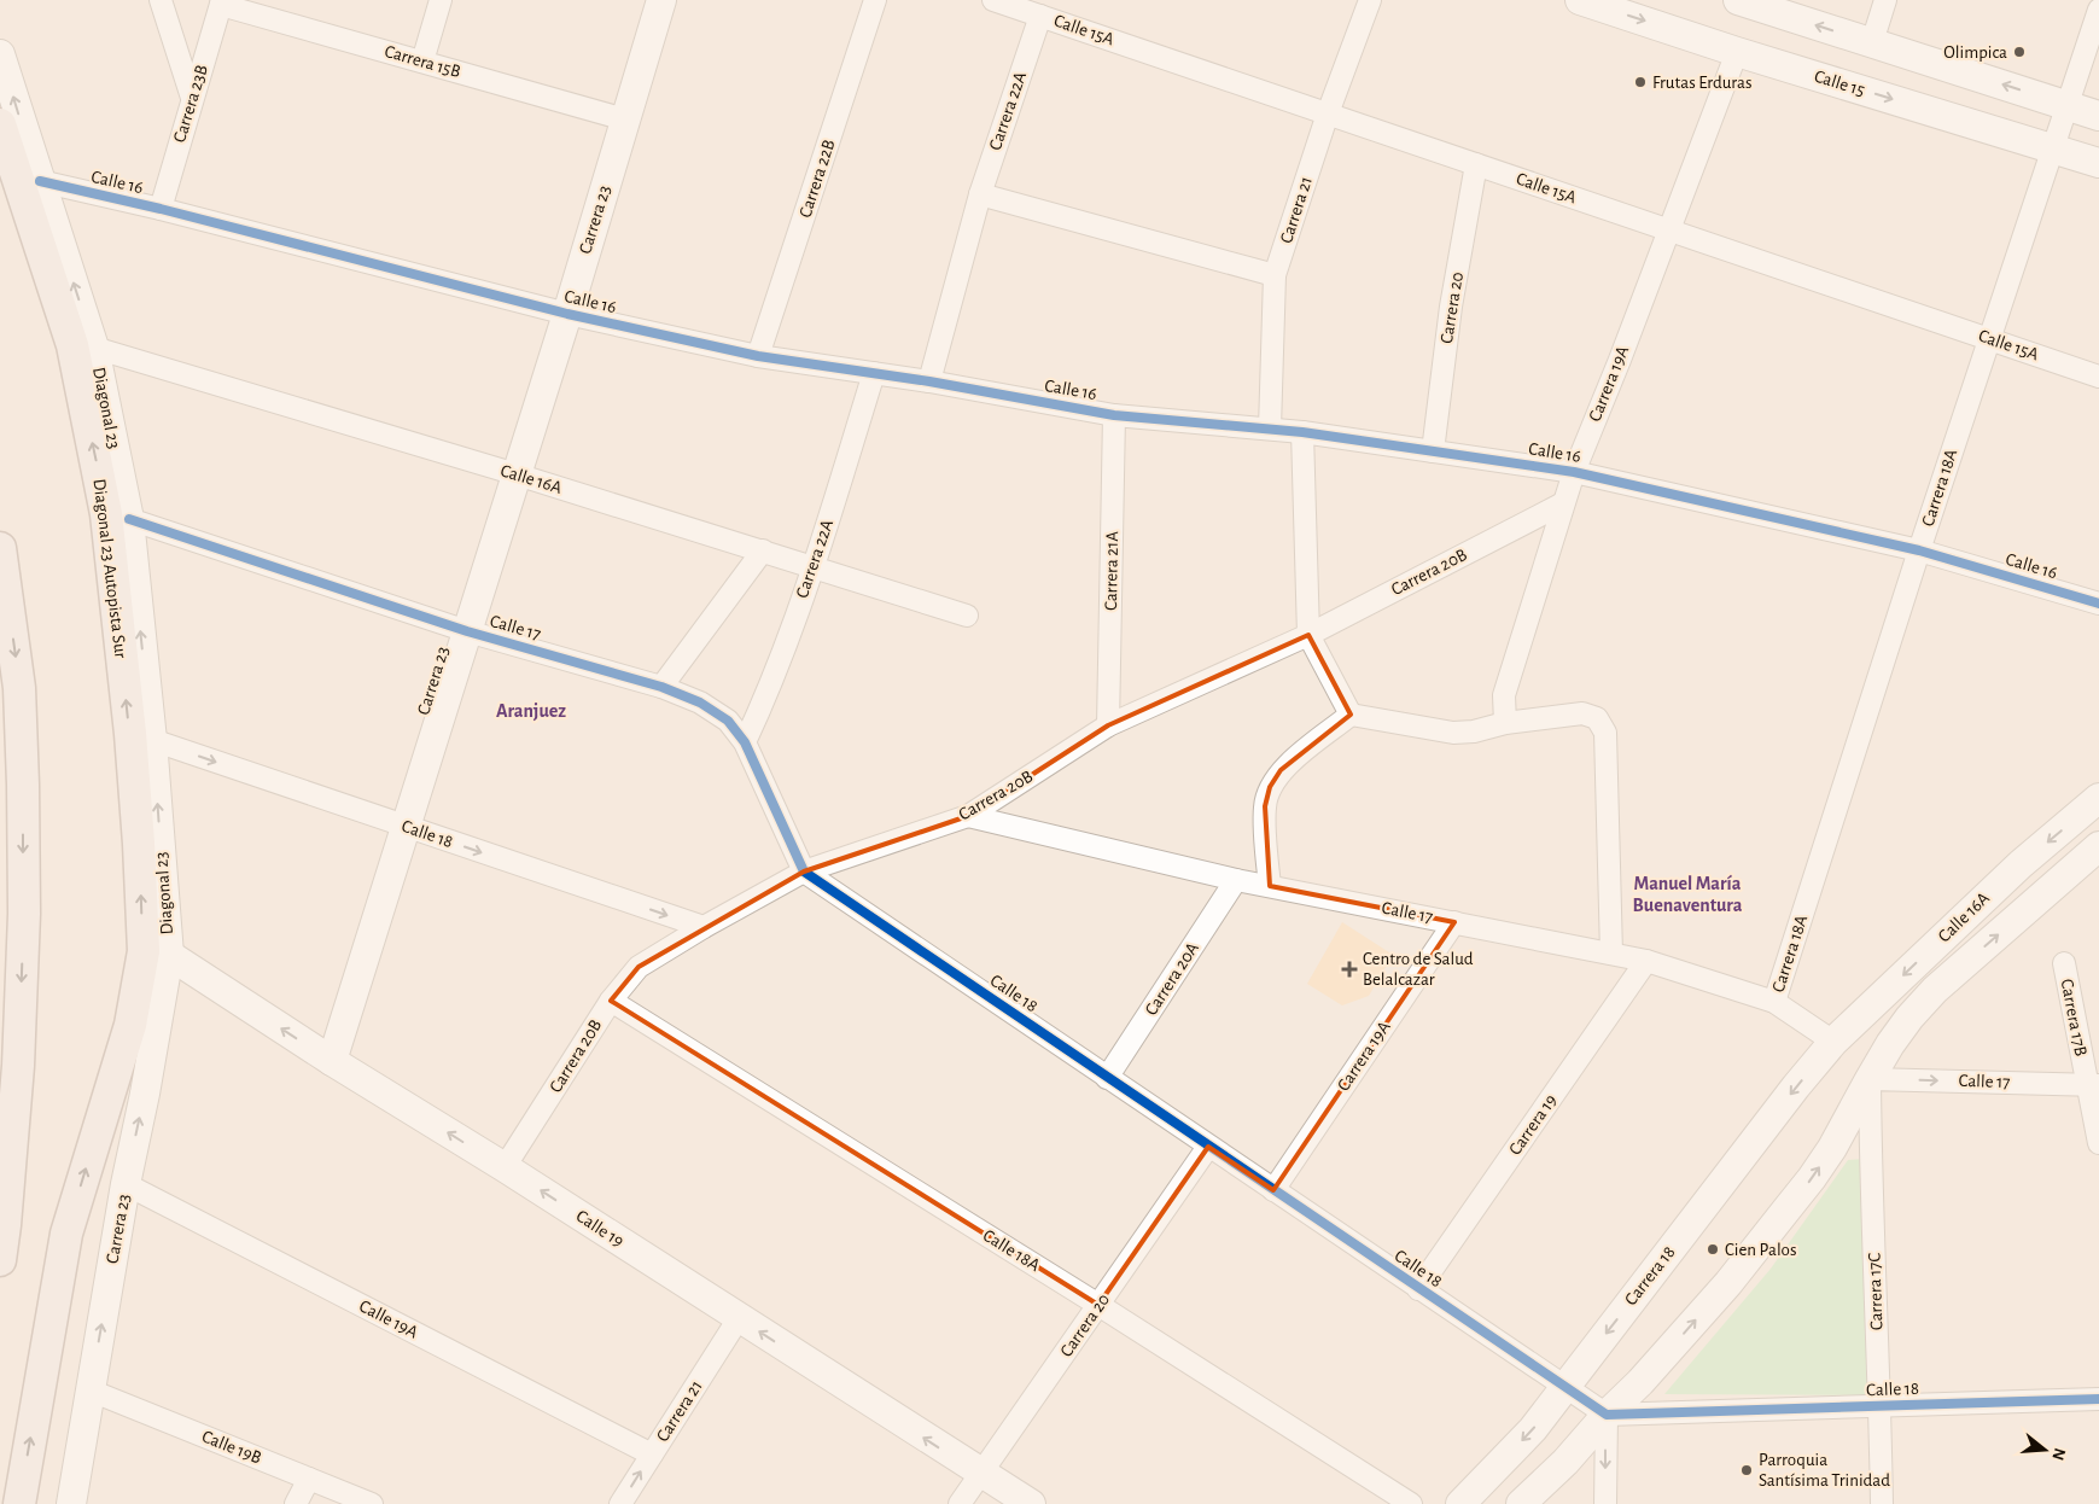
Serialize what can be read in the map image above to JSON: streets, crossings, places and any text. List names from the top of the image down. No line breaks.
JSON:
{"streets":{"main road":["Diagonal 23 Autopista Sur"],"street":["Calle 15A","Carrera 15B","Calle 15","Carrera 23B","Carrera 22A","Carrera 22B","Calle 16","Carrera 21","Carrera 23","Carrera 20","Carrera 19A","Diagonal 23","Calle 16A","Carrera 18A","Carrera 21A","Carrera 20B","Calle 17","Calle 18","Carrera 20A","Carrera 17B","Carrera 19","Calle 19","Calle 18A","Carrera 18","Carrera 17C","Calle 19A","Calle 19B"]},"crossings":[["Calle 15A","Carrera 22A"],["Calle 15A","Carrera 21"],["Calle 15A","Carrera 20"],["Calle 15A","Carrera 19A"],["Calle 15A","Carrera 18A"],["Carrera 15B","Carrera 23B"],["Carrera 15B","Carrera 23"],["Calle 15","Carrera 19A"],["Calle 15","Carrera 18A"],["Carrera 23B","Calle 16"],["Carrera 22A","Calle 16"],["Carrera 22A","Calle 16A"],["Carrera 22A","Calle 17"],["Carrera 22B","Calle 16"],["Calle 16","Carrera 21"],["Calle 16","Carrera 23"],["Calle 16","Carrera 20"],["Calle 16","Carrera 19A"],["Calle 16","Diagonal 23"],["Calle 16","Carrera 18A"],["Calle 16","Carrera 21A"],["Carrera 21","Calle 19"],["Carrera 21","Calle 19A"],["Carrera 23","Diagonal 23"],["Carrera 23","Calle 16A"],["Carrera 23","Diagonal 23 Autopista Sur"],["Carrera 23","Calle 17"],["Carrera 23","Calle 18"],["Carrera 23","Calle 19"],["Carrera 23","Calle 19A"],["Carrera 23","Calle 19B"],["Carrera 20","Calle 18"],["Carrera 20","Calle 19"],["Carrera 20","Calle 18A"],["Carrera 19A","Carrera 20B"],["Carrera 19A","Calle 17"],["Carrera 19A","Calle 18"],["Diagonal 23","Calle 16A"],["Diagonal 23","Diagonal 23 Autopista Sur"],["Diagonal 23","Calle 17"],["Diagonal 23","Calle 18"],["Diagonal 23","Calle 19"],["Calle 16A","Calle 17"],["Calle 16A","Carrera 18"],["Calle 16A","Carrera 17C"],["Carrera 18A","Calle 17"],["Diagonal 23 Autopista Sur","Calle 19"],["Carrera 21A","Carrera 20B"],["Carrera 20B","Calle 17"],["Carrera 20B","Calle 18"],["Carrera 20B","Calle 19"],["Carrera 20B","Calle 18A"],["Calle 17","Calle 18"],["Calle 17","Carrera 20A"],["Calle 17","Carrera 17B"],["Calle 17","Carrera 19"],["Calle 17","Carrera 18"],["Calle 17","Carrera 17C"],["Calle 18","Carrera 20A"],["Calle 18","Carrera 19"],["Calle 18","Carrera 18"],["Calle 18","Carrera 17C"]],"one_way":["Diagonal 23","Calle 19"],"districts":["Aranjuez","Manuel María Buenaventura"],"places":{"other":["Olimpica","Frutas Erduras","Cien Palos","Parroquia Santísima Trinidad"],"health":["Centro de Salud Belalcazar"]},"north":"right"}
